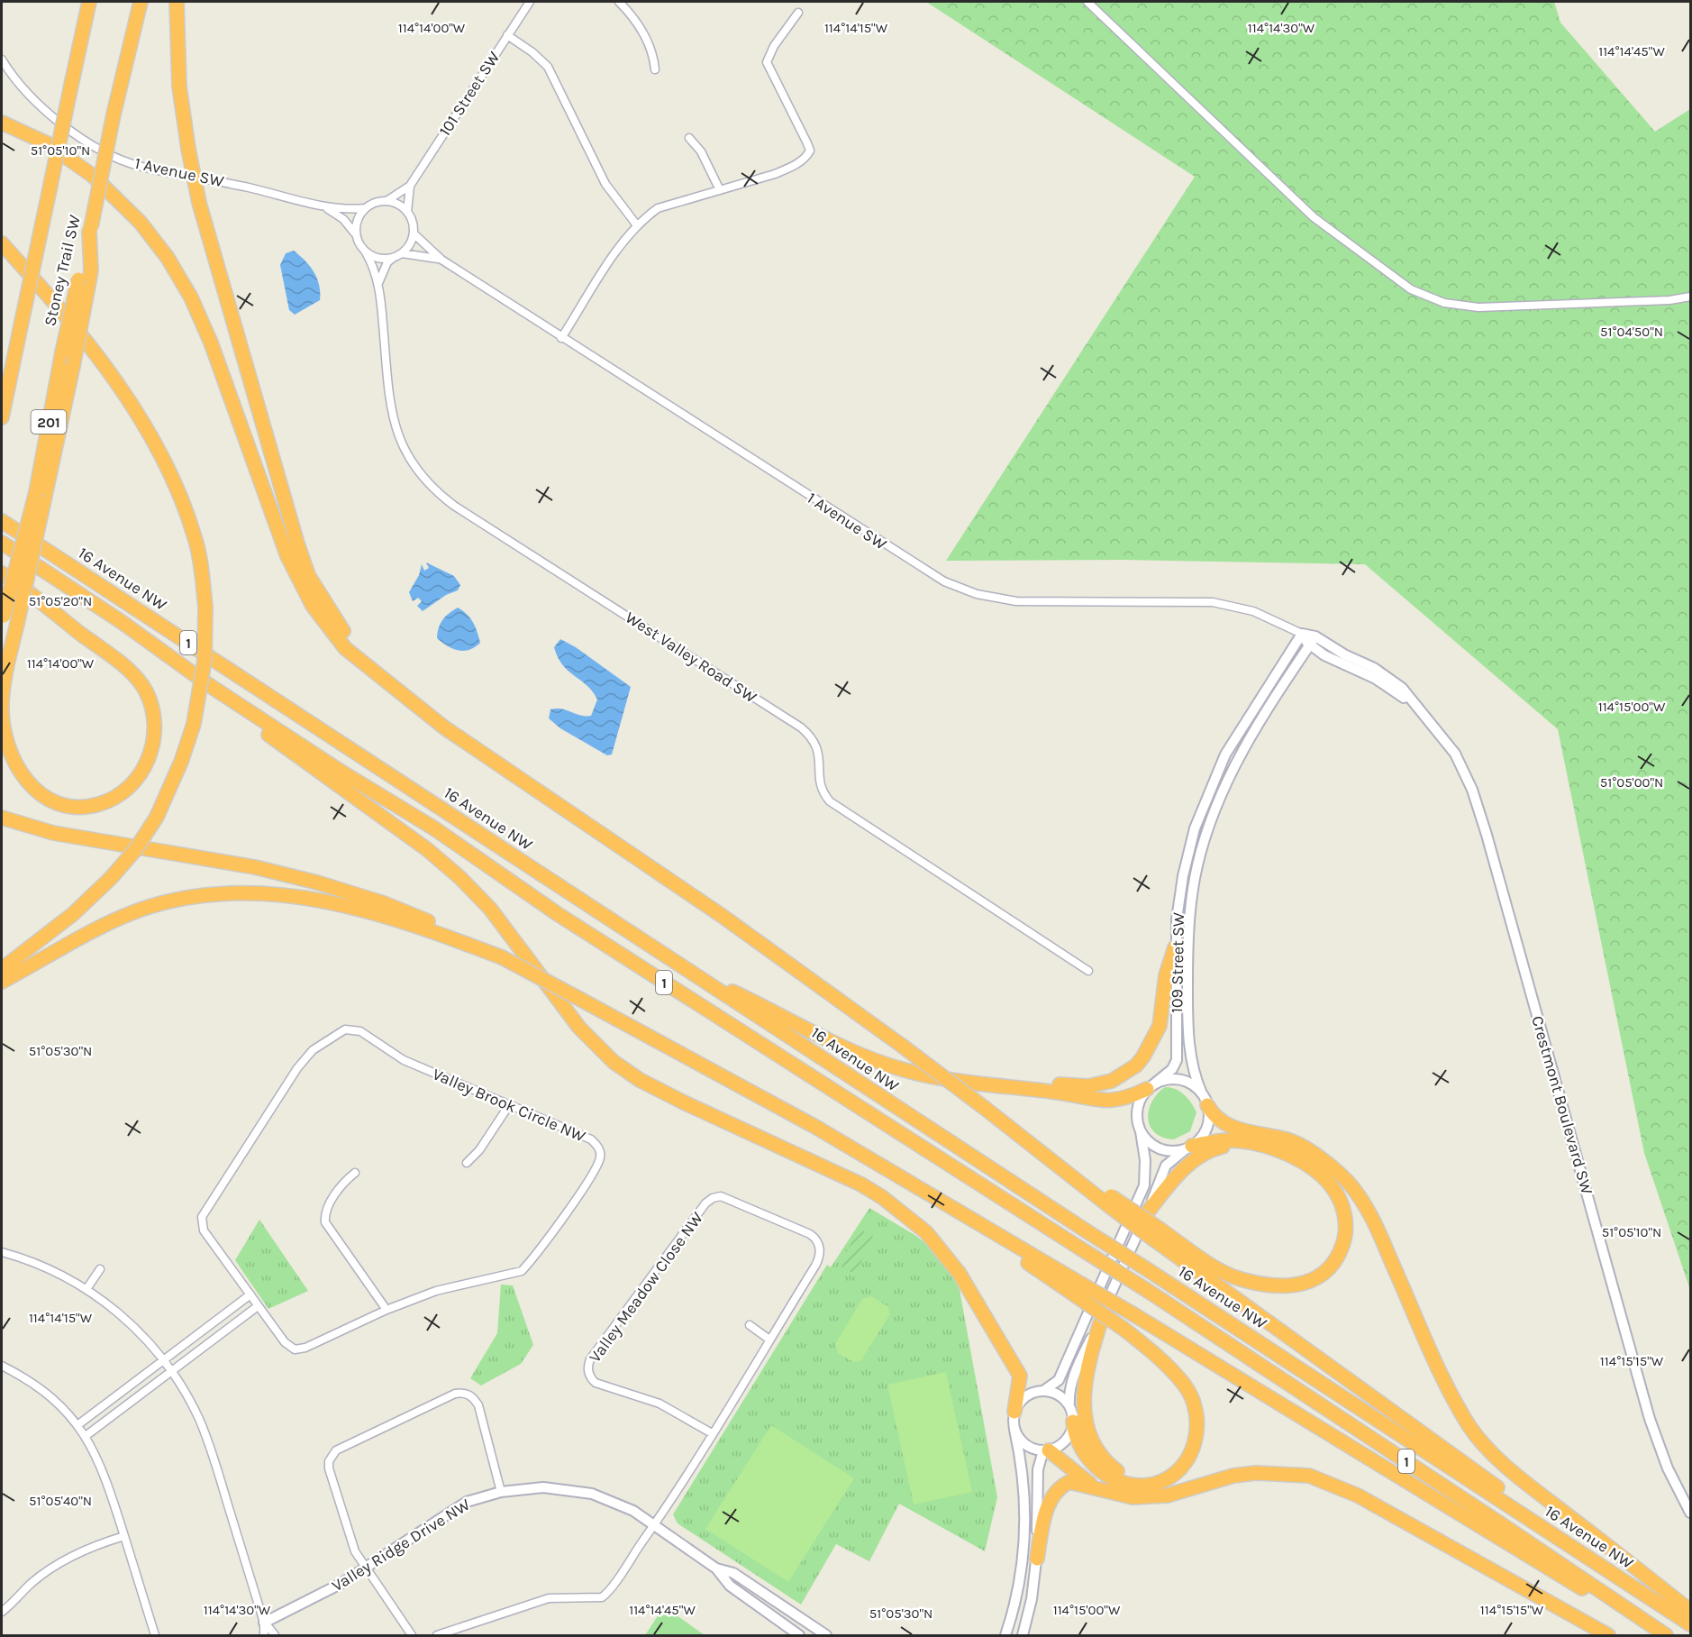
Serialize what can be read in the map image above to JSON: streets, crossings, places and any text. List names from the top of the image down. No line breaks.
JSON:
{"streets":{"highway":["Stoney Trail SW","201","16 Avenue NW","1"],"street":["101 Street SW","1 Avenue SW","West Valley Road SW","109 Street SW","Valley Brook Circle NW","Crestmont Boulevard SW","Valley Meadow Close NW","Valley Ridge Drive NW"]},"crossings":[["101 Street SW","1 Avenue SW"],["101 Street SW","West Valley Road SW"],["1 Avenue SW","West Valley Road SW"],["1 Avenue SW","109 Street SW"],["1 Avenue SW","Crestmont Boulevard SW"],["109 Street SW","Crestmont Boulevard SW"],["Valley Meadow Close NW","Valley Ridge Drive NW"]],"coordinates":["114°14'00\"W","114°14'15\"W","114°14'30\"W","114°14'45\"W","51°05'10\"N","51°04'50\"N","51°05'20\"N","114°15'00\"W","51°05'00\"N","51°05'30\"N","114°15'15\"W","51°05'40\"N"]}
